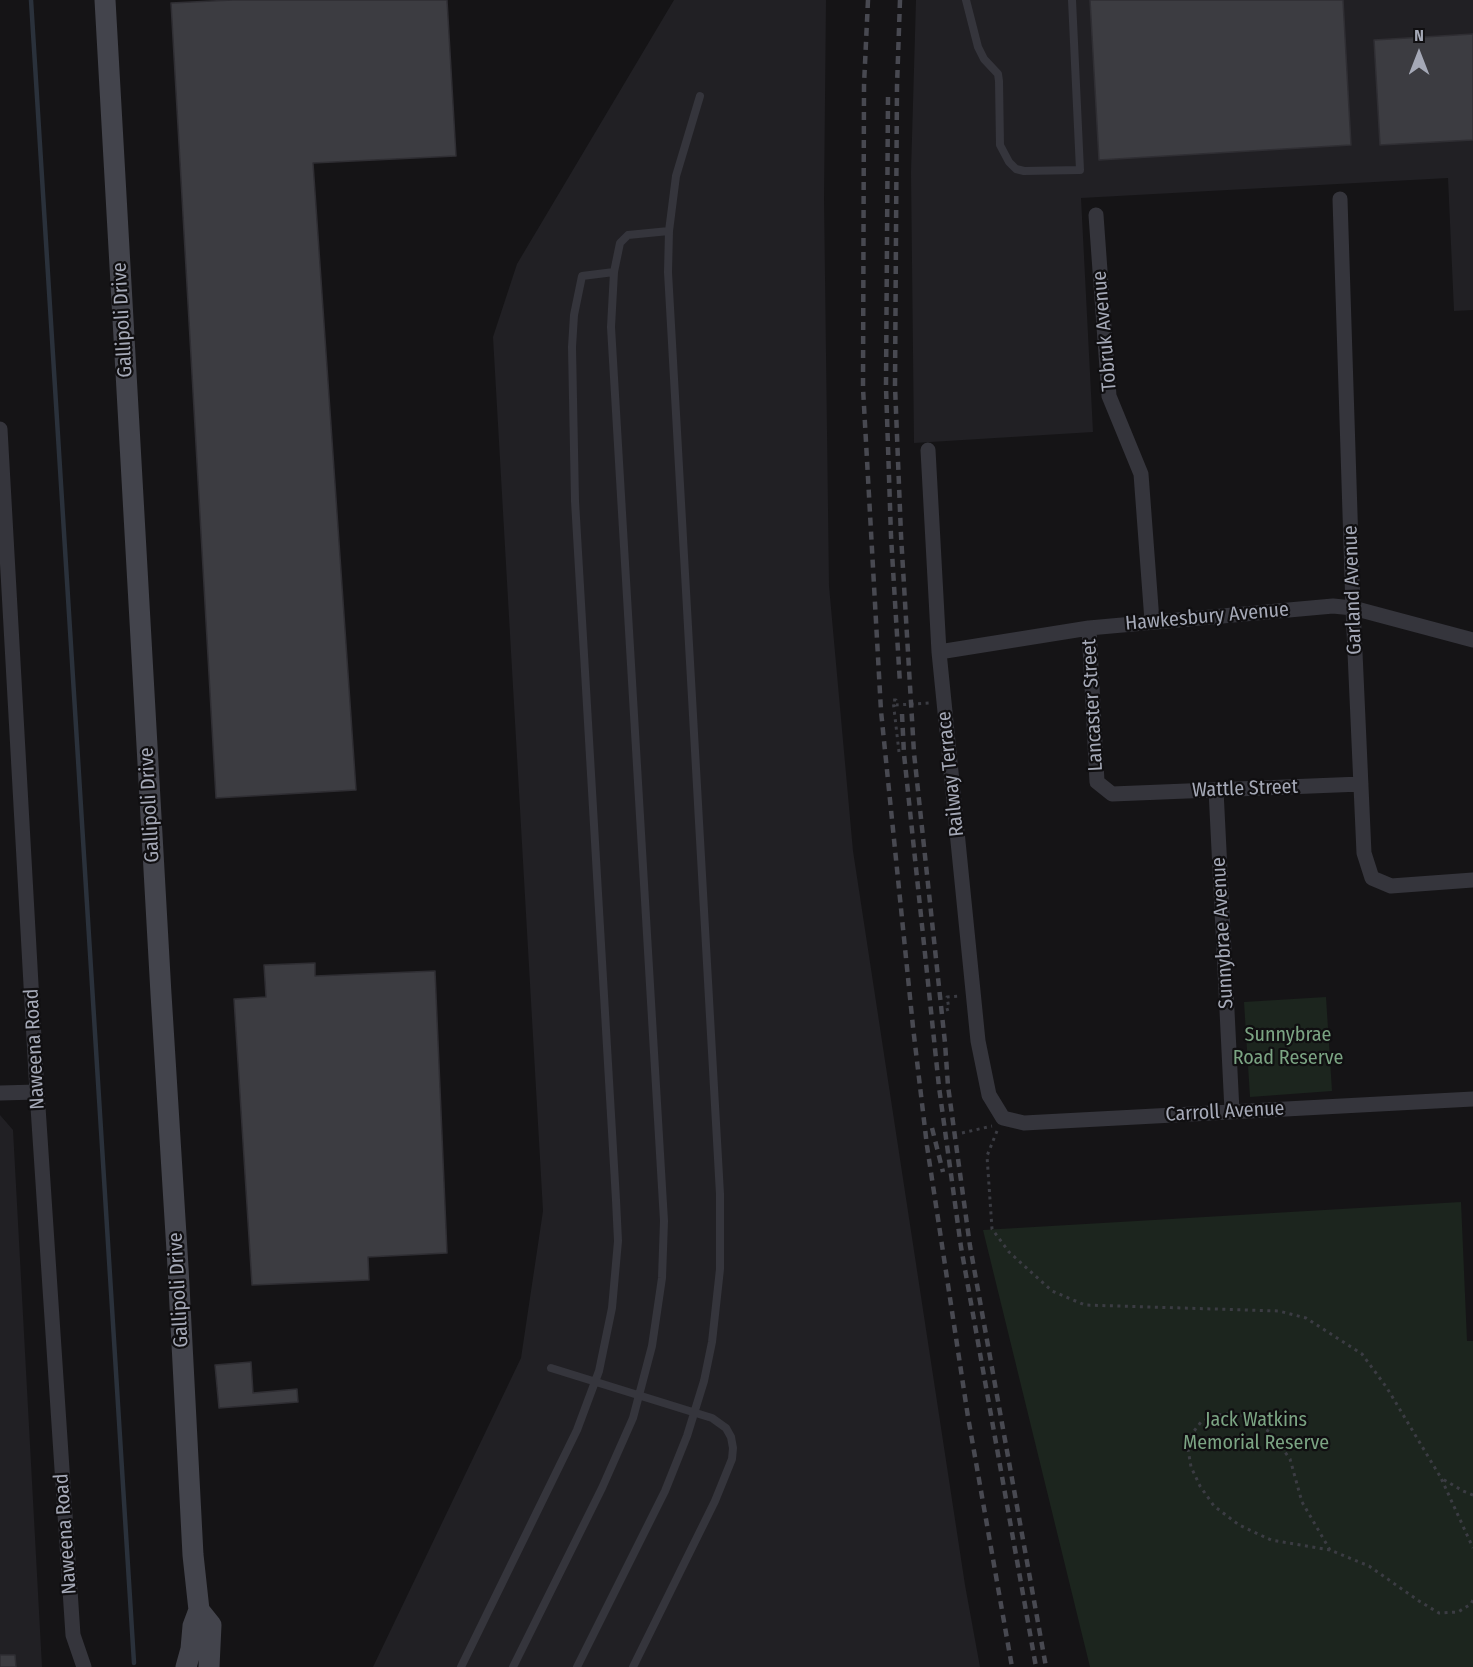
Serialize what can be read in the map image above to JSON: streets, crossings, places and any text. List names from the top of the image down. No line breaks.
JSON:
{"streets":{"street":["Gallipoli Drive","Tobruk Avenue","Garland Avenue","Hawkesbury Avenue","Lancaster Street","Railway Terrace","Wattle Street","Sunnybrae Avenue","Naweena Road","Carroll Avenue"]},"crossings":[["Tobruk Avenue","Hawkesbury Avenue"],["Garland Avenue","Hawkesbury Avenue"],["Garland Avenue","Wattle Street"],["Hawkesbury Avenue","Lancaster Street"],["Hawkesbury Avenue","Railway Terrace"],["Lancaster Street","Wattle Street"],["Railway Terrace","Carroll Avenue"],["Wattle Street","Sunnybrae Avenue"],["Sunnybrae Avenue","Carroll Avenue"]],"parks":["Sunnybrae Road Reserve","Jack Watkins Memorial Reserve"],"north":"top"}
